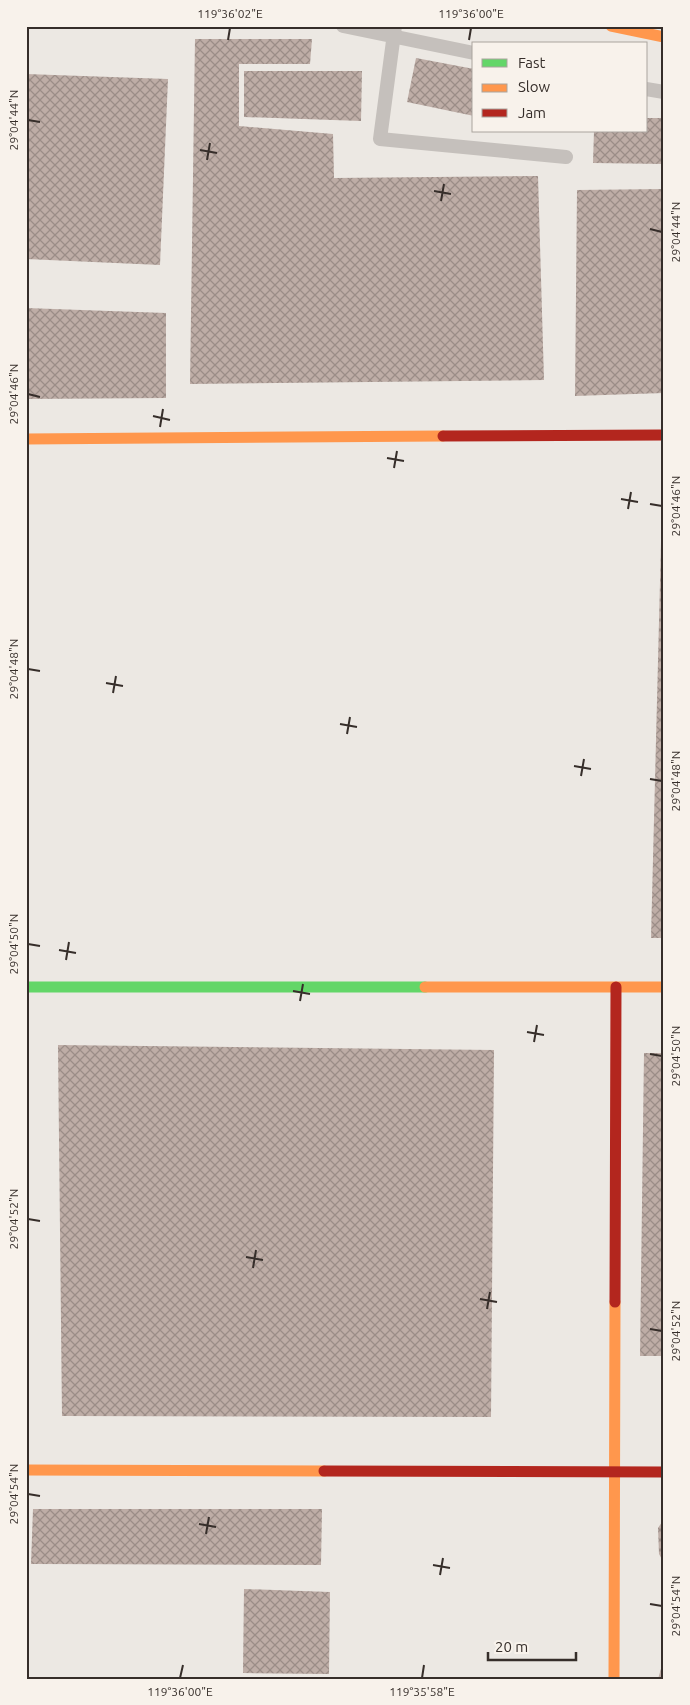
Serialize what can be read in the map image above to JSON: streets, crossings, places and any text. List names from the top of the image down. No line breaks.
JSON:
{"legend":["Fast","Slow","Jam"],"scale_bar":"20 m","coordinates":["119°36'02\"E","119°36'00\"E","29°04'44\"N","29°04'46\"N","29°04'48\"N","29°04'50\"N","29°04'52\"N","29°04'54\"N","119°35'58\"E"]}
